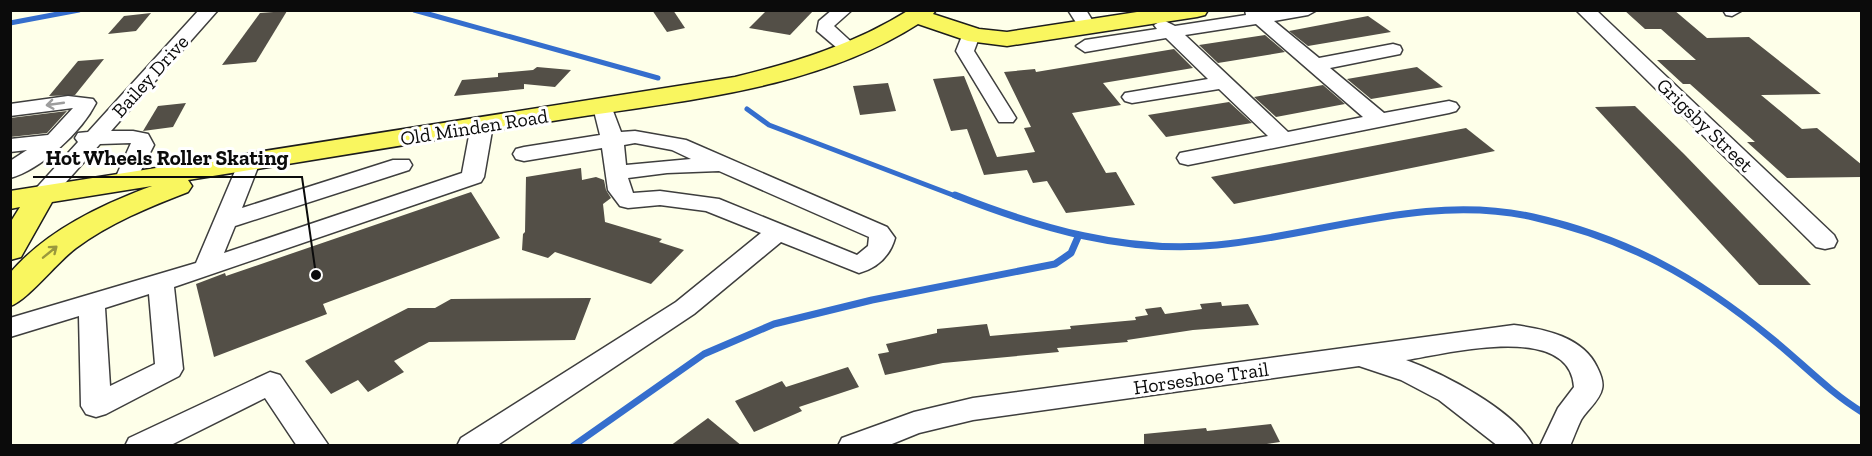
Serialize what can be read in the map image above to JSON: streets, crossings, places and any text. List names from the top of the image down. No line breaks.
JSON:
{"streets":{"main road":["Old Minden Road"],"street":["Bailey Drive","Grigsby Street","Horseshoe Trail"]},"places":["Hot Wheels Roller Skating"]}
